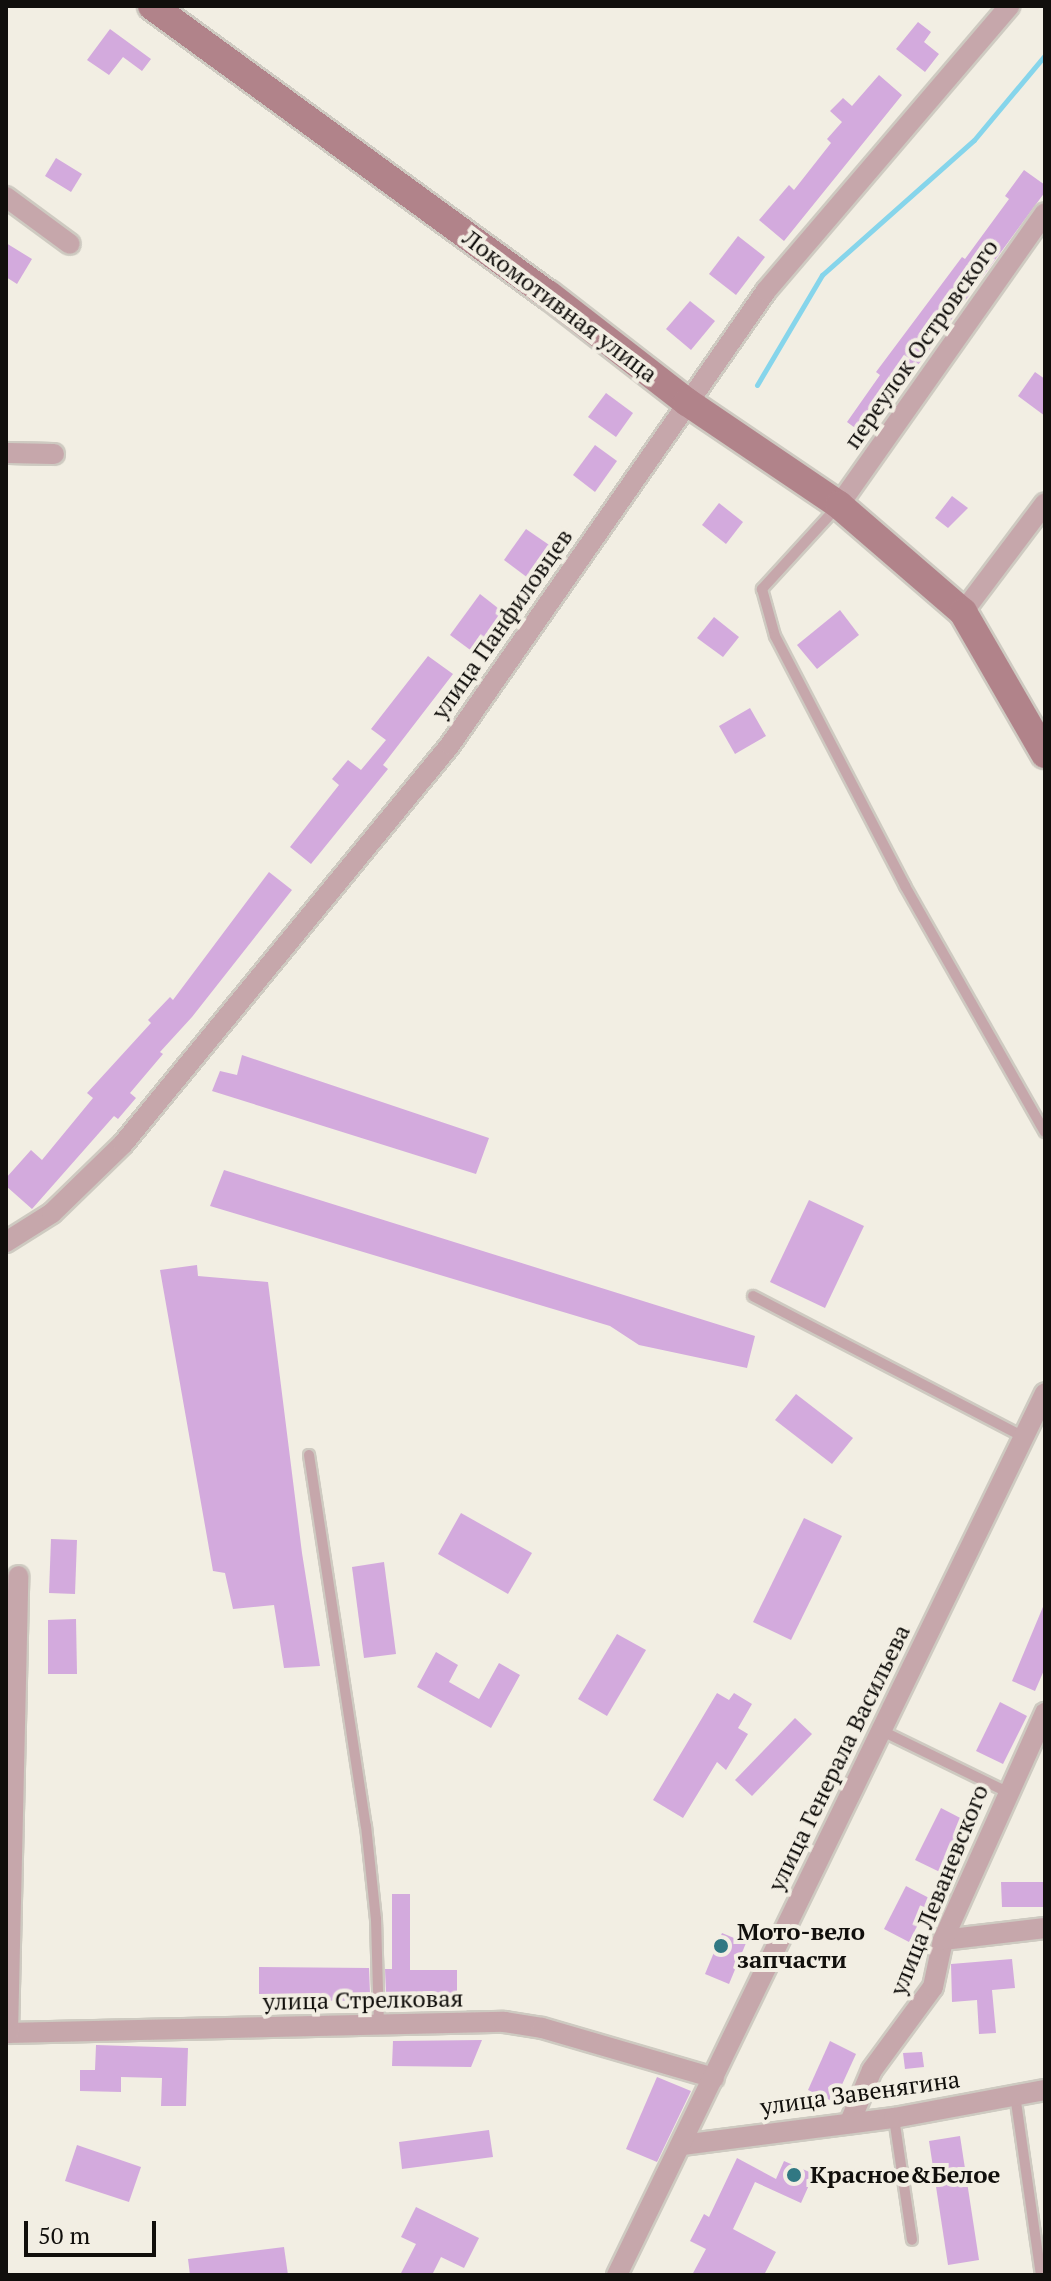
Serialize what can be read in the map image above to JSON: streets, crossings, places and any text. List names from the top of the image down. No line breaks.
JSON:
{"streets":{"main road":["Локомотивная улица"],"street":["переулок Островского","улица Панфиловцев","улица Генерала Васильева","улица Леваневского","улица Стрелковая","улица Завенягина"]},"crossings":[["Локомотивная улица","переулок Островского"],["Локомотивная улица","улица Панфиловцев"],["улица Генерала Васильева","улица Стрелковая"],["улица Генерала Васильева","улица Завенягина"],["улица Леваневского","улица Завенягина"]],"places":["Мото-вело запчасти","Красное&Белое"],"scale_bar":"50 m"}
